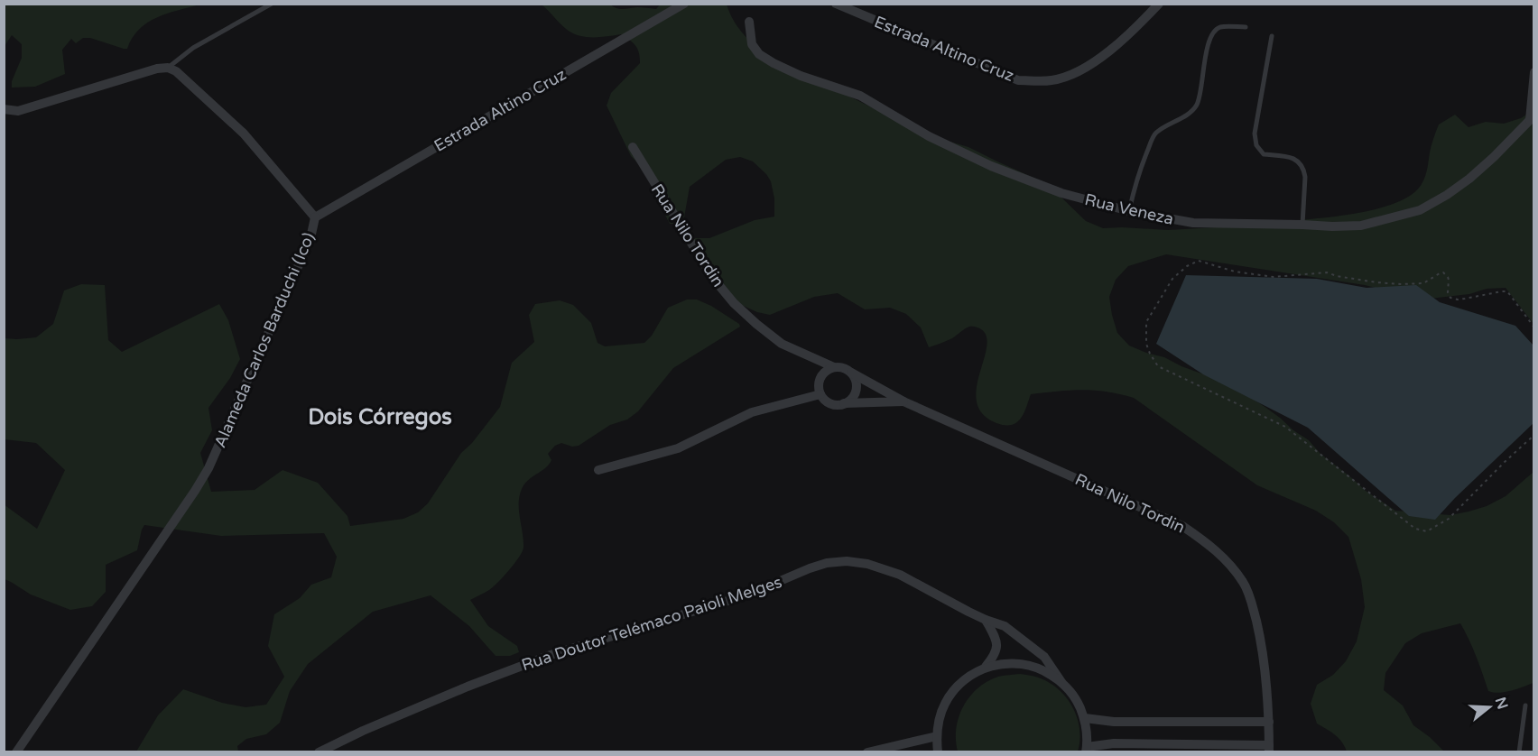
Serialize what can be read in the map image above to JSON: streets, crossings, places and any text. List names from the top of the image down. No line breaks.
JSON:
{"streets":{"street":["Estrada Altino Cruz","Rua Veneza","Rua Nilo Tordin","Alameda Carlos Barduchi (Ico)","Rua Doutor Telémaco Paioli Melges"]},"crossings":[["Estrada Altino Cruz","Alameda Carlos Barduchi (Ico)"]],"districts":["Dois Córregos"],"north":"right"}
